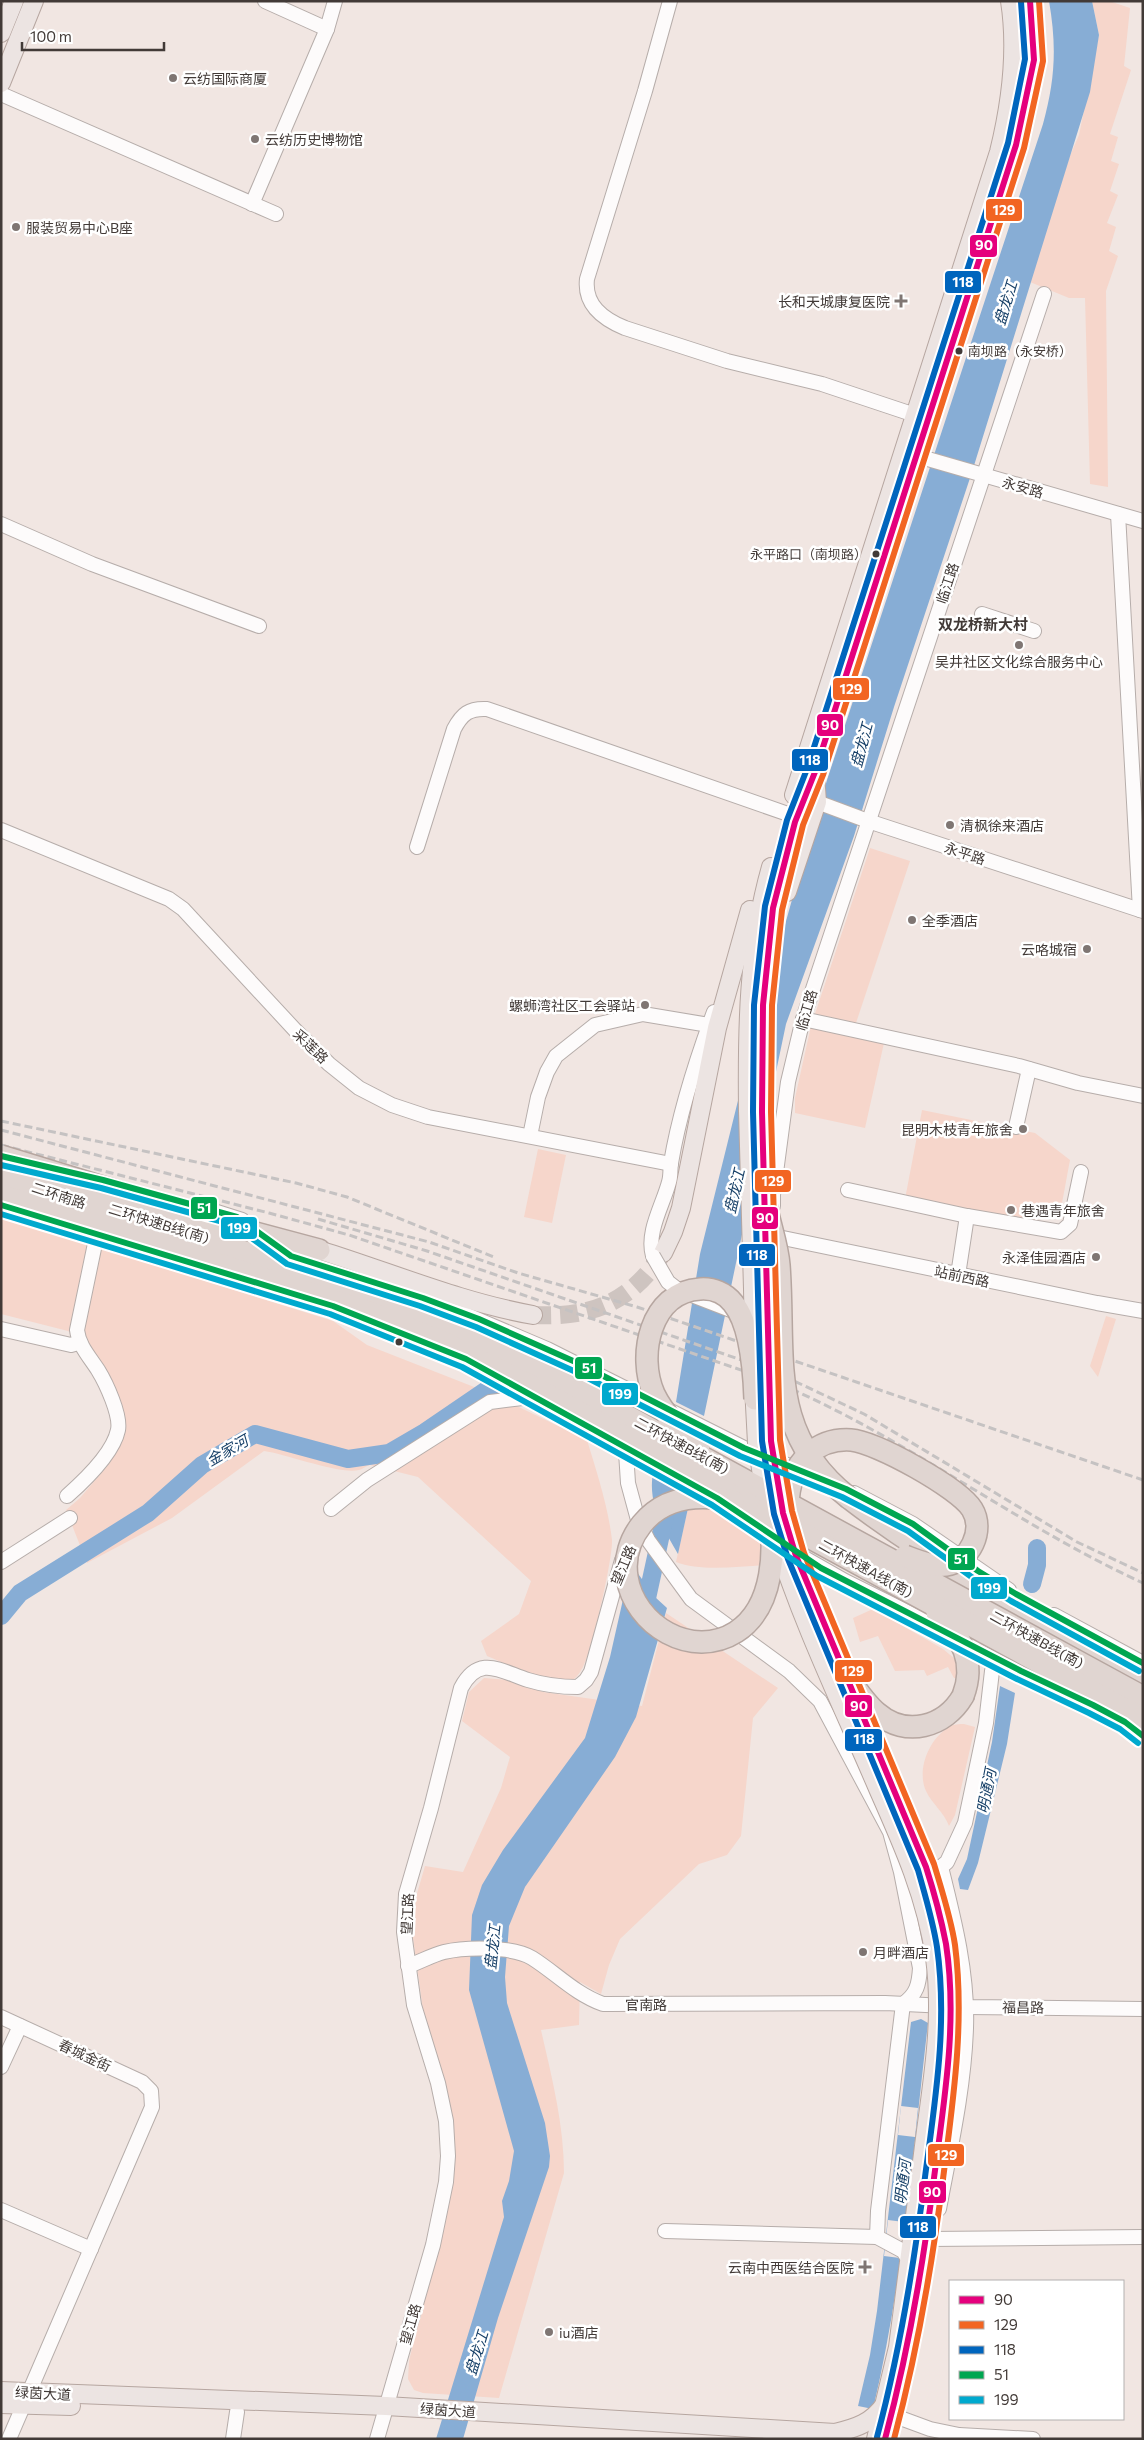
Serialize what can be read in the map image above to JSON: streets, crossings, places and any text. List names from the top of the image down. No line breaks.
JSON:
{"streets":{"highway":["二环快速B线(南)","二环快速A线(南)"],"main road":["二环南路","绿茵大道"],"street":["永安路","临江路","永平路","采莲路","站前西路","望江路","官南路","福昌路","春城金街"]},"crossings":[["永安路","临江路"],["临江路","永平路"],["临江路","站前西路"],["二环南路","二环快速B线(南)"],["二环南路","二环快速A线(南)"],["望江路","官南路"],["望江路","绿茵大道"],["官南路","福昌路"]],"districts":["双龙桥新大村"],"water":["盘龙江","金家河","明通河"],"places":{"other":["云纺国际商厦","云纺历史博物馆","服装贸易中心B座","南坝路（永安桥）","永平路口（南坝路）","吴井社区文化综合服务中心","清枫徐来酒店","全季酒店","云咯城宿","螺蛳湾社区工会驿站","昆明木枝青年旅舍","巷遇青年旅舍","永泽佳园酒店","月畔酒店","iu酒店"],"health":["长和天城康复医院","云南中西医结合医院"]},"lines":["transit line 90","transit line 129","transit line 118","transit line 51","transit line 199"],"legend":["90","129","118","51","199"],"scale_bar":"100 m"}
